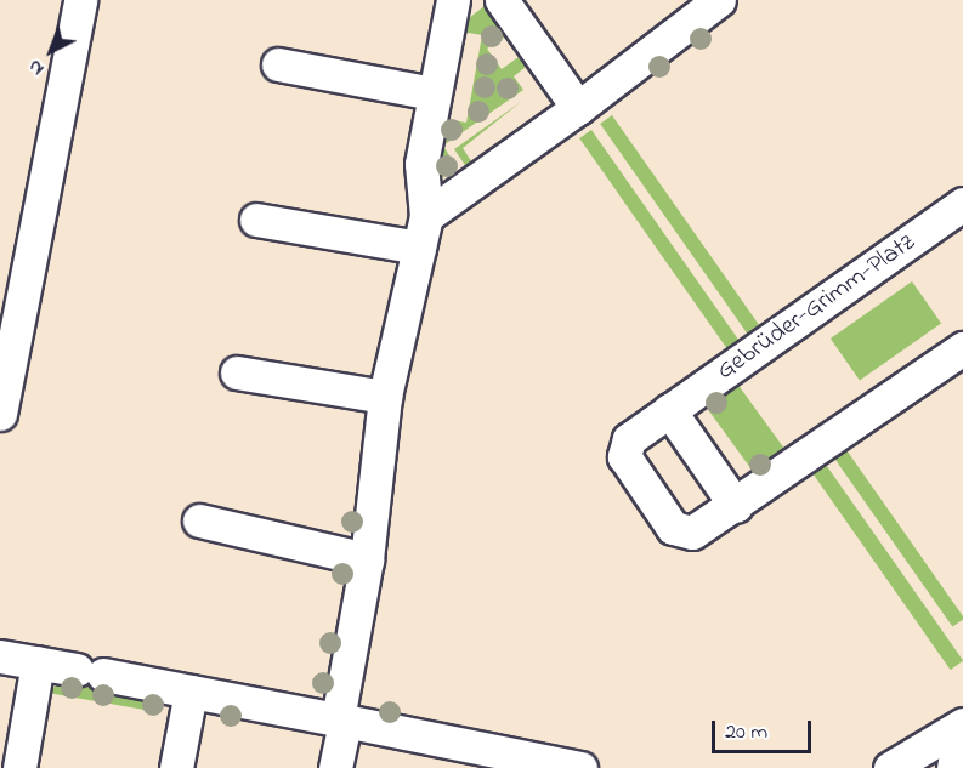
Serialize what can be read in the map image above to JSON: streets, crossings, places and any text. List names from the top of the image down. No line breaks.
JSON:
{"streets":{"street":["Gebrüder-Grimm-Platz"]},"scale_bar":"20 m","north":"bottom left"}
